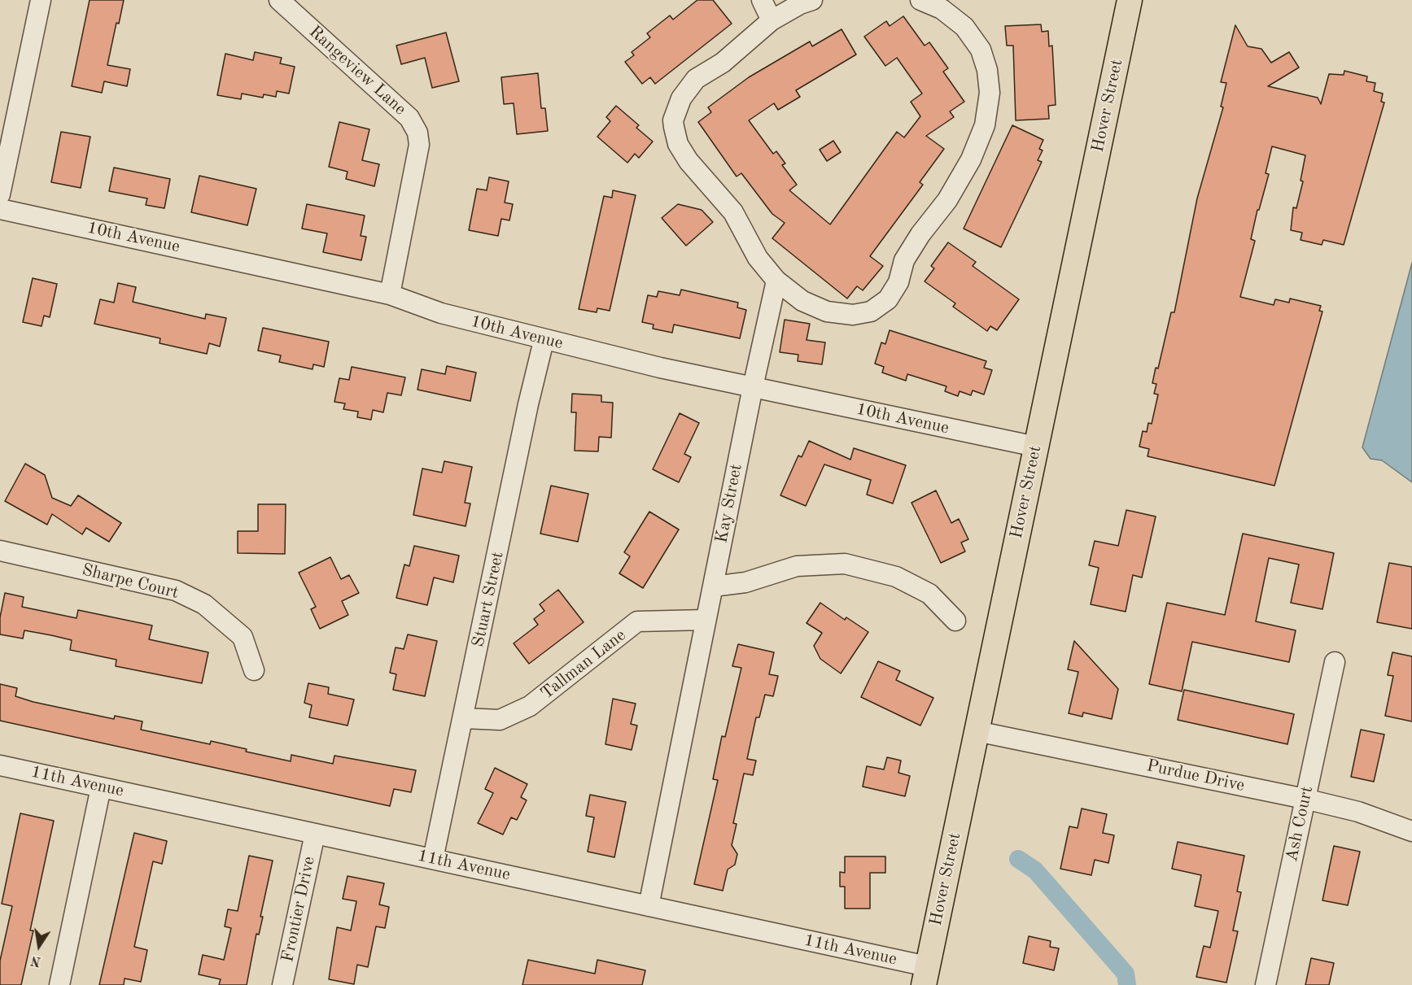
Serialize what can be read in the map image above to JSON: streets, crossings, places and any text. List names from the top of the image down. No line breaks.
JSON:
{"streets":{"main road":["Hover Street"],"street":["Rangeview Lane","10th Avenue","Kay Street","Sharpe Court","Stuart Street","Tallman Lane","Purdue Drive","11th Avenue","Ash Court","Frontier Drive"]},"crossings":[["Rangeview Lane","10th Avenue"],["Hover Street","10th Avenue"],["Hover Street","Purdue Drive"],["Hover Street","11th Avenue"],["10th Avenue","Kay Street"],["10th Avenue","Stuart Street"],["Kay Street","Tallman Lane"],["Kay Street","11th Avenue"],["Stuart Street","Tallman Lane"],["Stuart Street","11th Avenue"],["Purdue Drive","Ash Court"],["11th Avenue","Frontier Drive"]],"north":"bottom"}
